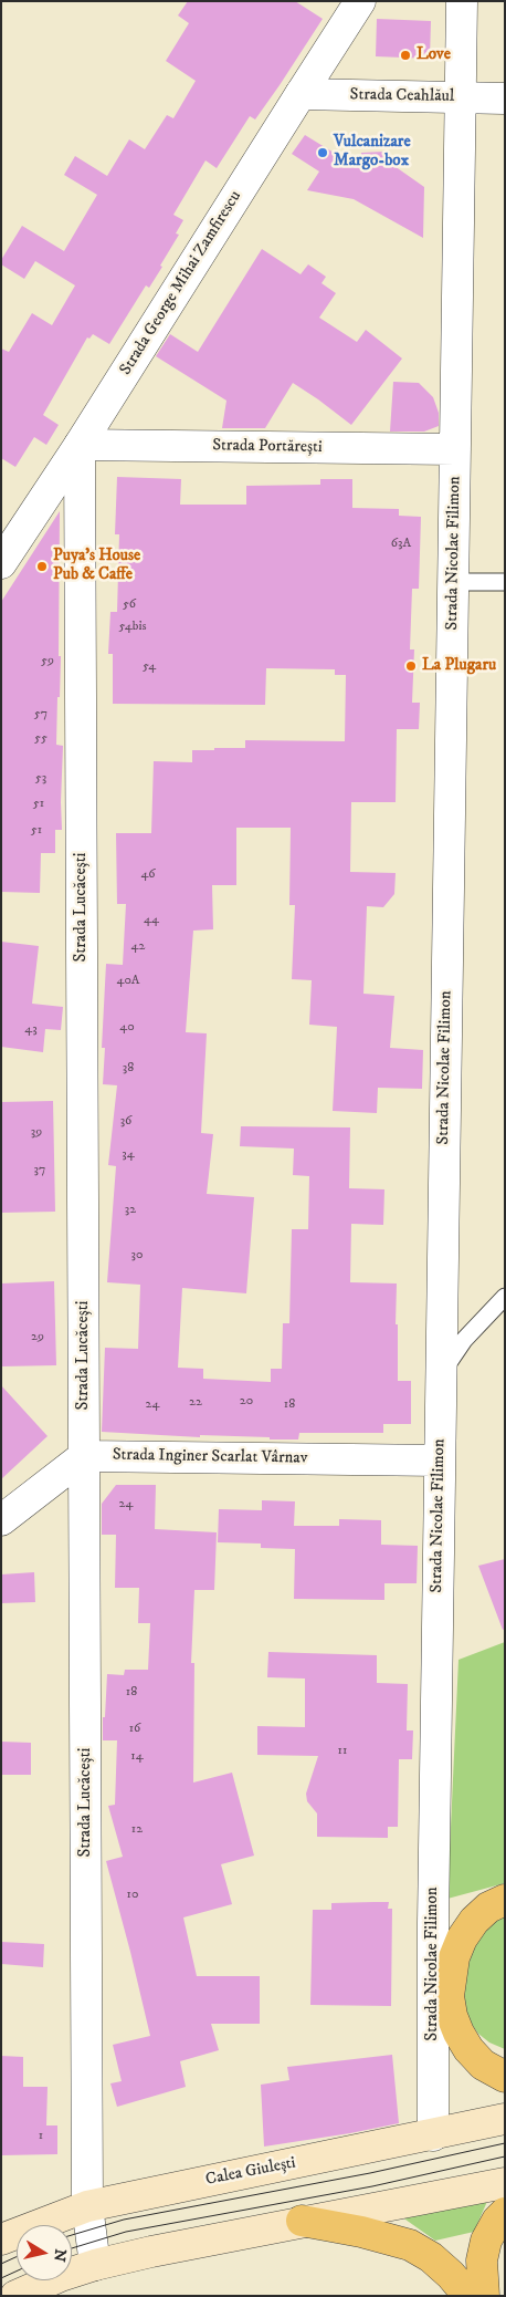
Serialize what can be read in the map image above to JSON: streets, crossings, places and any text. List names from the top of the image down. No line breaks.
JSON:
{"streets":{"main road":["Calea Giulești"],"street":["Strada Ceahlăul","Strada George Mihai Zamfirescu","Strada Portărești","Strada Nicolae Filimon","Strada Lucăcești","Strada Inginer Scarlat Vârnav"]},"crossings":[["Strada Ceahlăul","Strada George Mihai Zamfirescu"],["Strada Ceahlăul","Strada Nicolae Filimon"],["Strada George Mihai Zamfirescu","Strada Portărești"],["Strada George Mihai Zamfirescu","Strada Lucăcești"],["Strada Portărești","Strada Nicolae Filimon"],["Strada Portărești","Strada Lucăcești"],["Strada Nicolae Filimon","Strada Inginer Scarlat Vârnav"],["Strada Nicolae Filimon","Calea Giulești"],["Strada Lucăcești","Strada Inginer Scarlat Vârnav"],["Strada Lucăcești","Calea Giulești"]],"places":["Love","Vulcanizare Margo-box","Puya's House Pub & Caffe","La Plugaru"],"house_numbers":["63A","56","54bis","59","54","57","55","53","51","51","46","44","42","40A","40","43","38","36","39","34","37","32","30","29","20","22","24","18","24","18","16","11","14","12","10","1"],"north":"right"}
